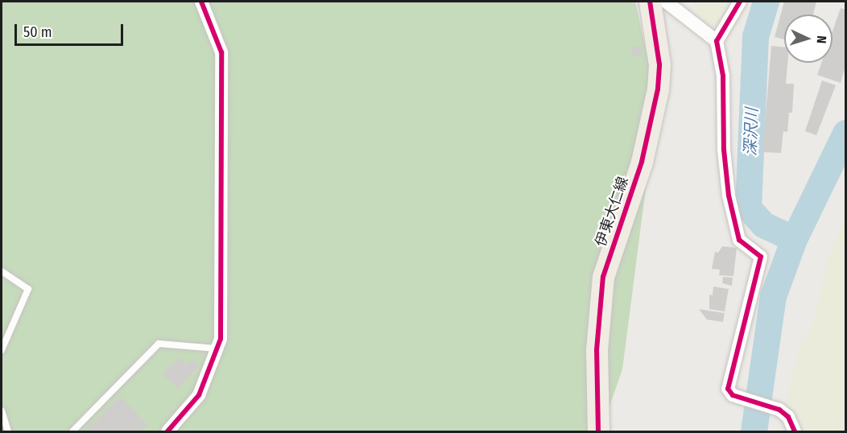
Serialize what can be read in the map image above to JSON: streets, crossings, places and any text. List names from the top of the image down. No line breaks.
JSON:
{"streets":{"main road":["伊東大仁線"]},"water":["深沢川"],"scale_bar":"50 m","north":"right"}
